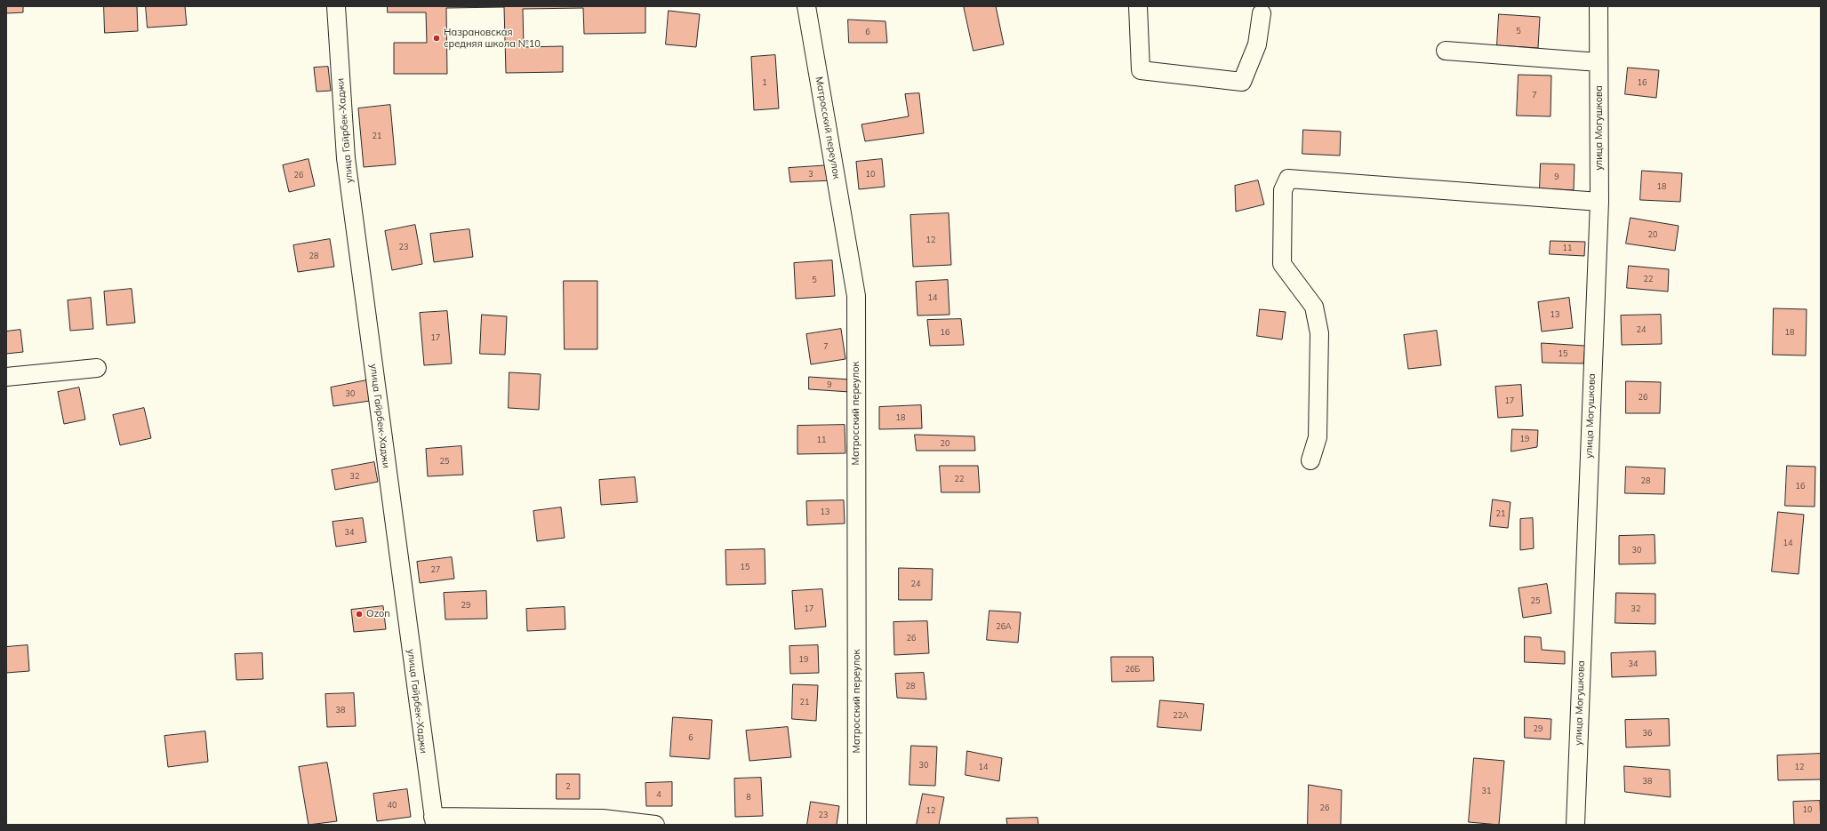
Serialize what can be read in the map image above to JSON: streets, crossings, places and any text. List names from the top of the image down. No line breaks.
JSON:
{"streets":{"street":["Матросский переулок","улица Могушкова","улица Гайрбек-Хаджи"]},"places":["Назрановская средняя школа №10","Ozon"],"house_numbers":["5","6","1","16","7","21","3","10","26","9","18","20","12","23","11","28","22","5","14","13","24","16","18","17","7","15","9","30","26","17","18","19","11","20","25","32","22","28","16","13","21","34","14","30","15","27","24","25","29","17","32","26А","26","19","34","26Б","28","21","38","22А","29","36","6","30","14","12","38","2","31","4","8","40","26","10","12","23"]}
